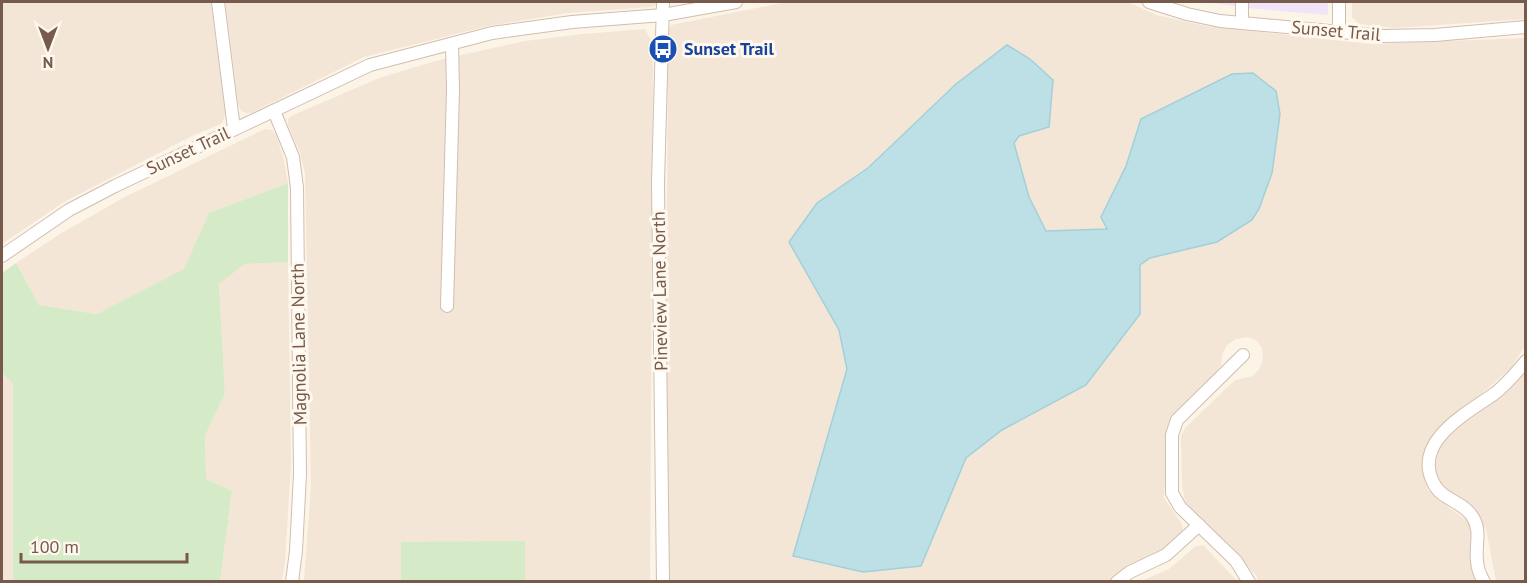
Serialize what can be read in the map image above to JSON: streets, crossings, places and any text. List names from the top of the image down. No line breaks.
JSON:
{"streets":{"street":["Sunset Trail","Pineview Lane North","Magnolia Lane North"]},"crossings":[["Sunset Trail","Pineview Lane North"],["Sunset Trail","Magnolia Lane North"]],"places":{"bus stop":["Sunset Trail"]},"scale_bar":"100 m","north":"bottom"}
